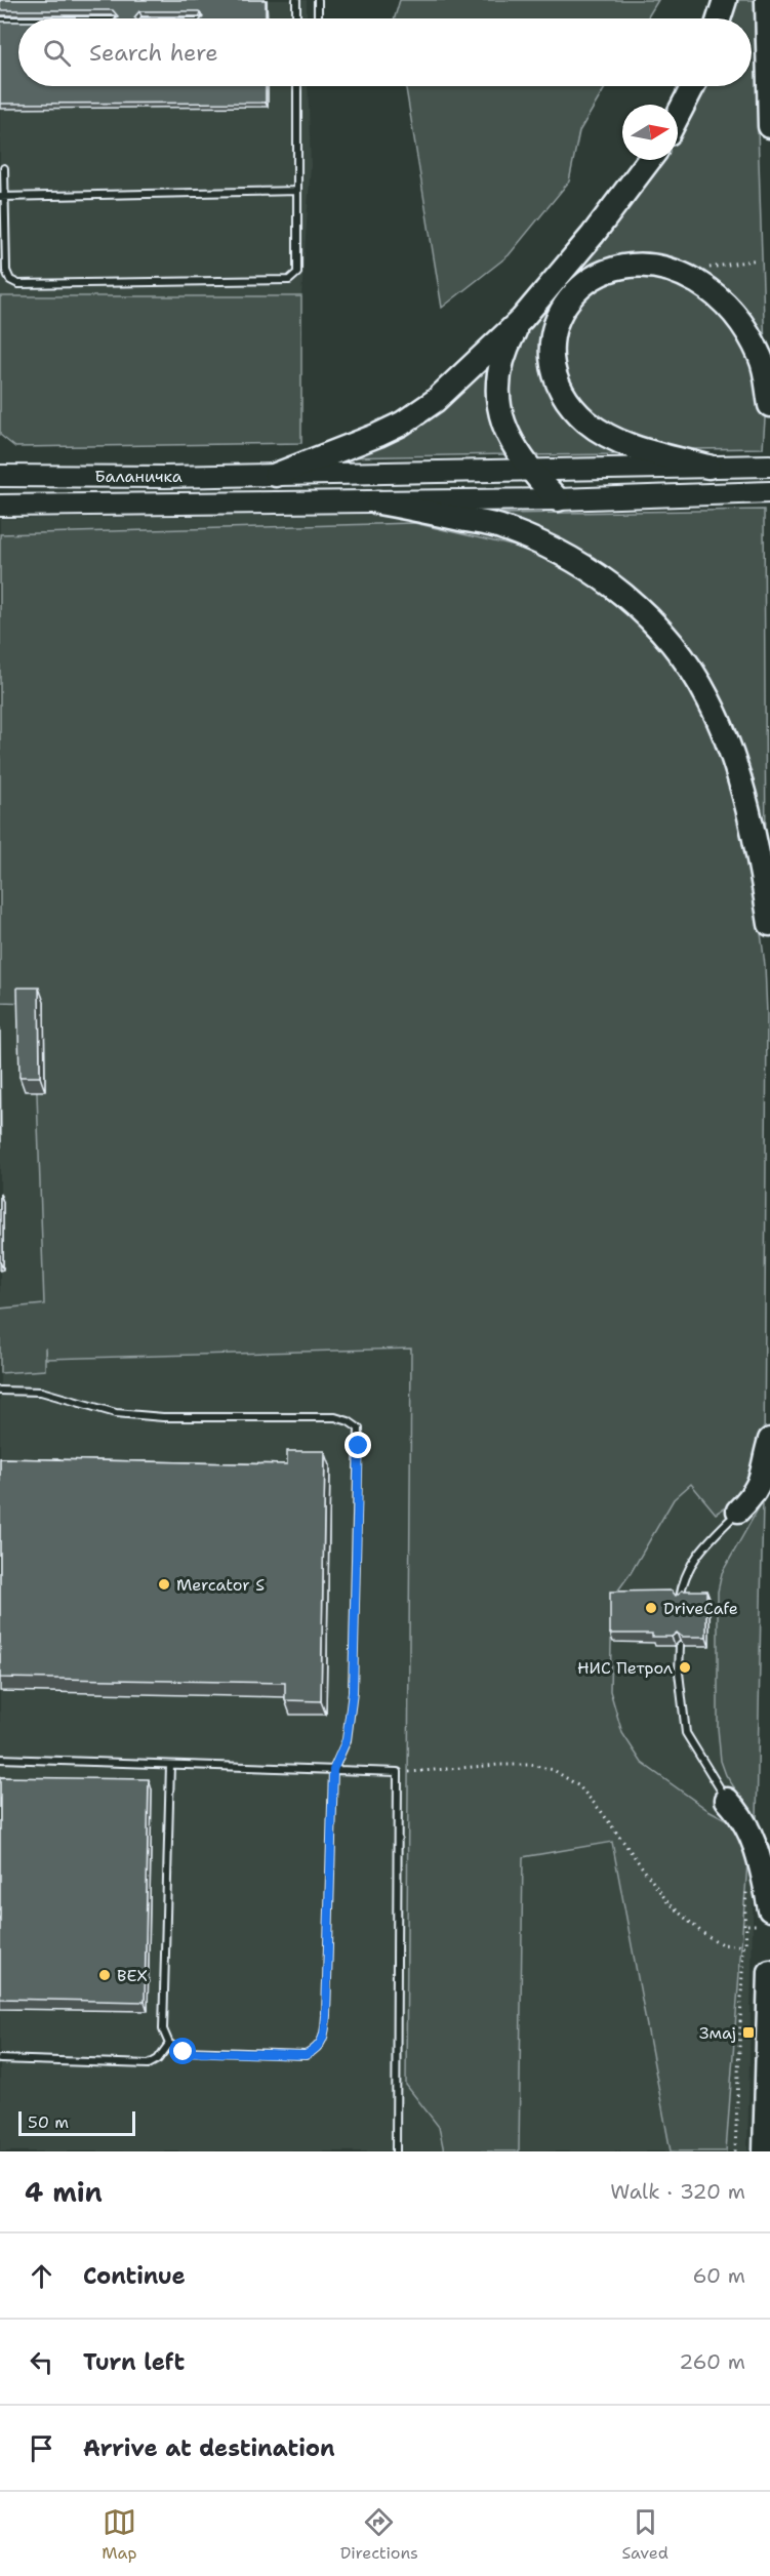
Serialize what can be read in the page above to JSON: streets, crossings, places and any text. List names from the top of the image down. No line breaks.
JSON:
{"streets":{"main road":["Баланичка"]},"places":{"other":["Mercator S","DriveCafe","НИС Петрол","BEX"],"transit":["Змај"]},"scale_bar":"50 m","north":"right","page":{"search":"Search here","scale":"50 m","heading":["4 min","Walk · 320 m"],"list":[["Continue","60 m"],["Turn left","260 m"],"Arrive at destination"],"nav":["Map","Directions","Saved"]}}
